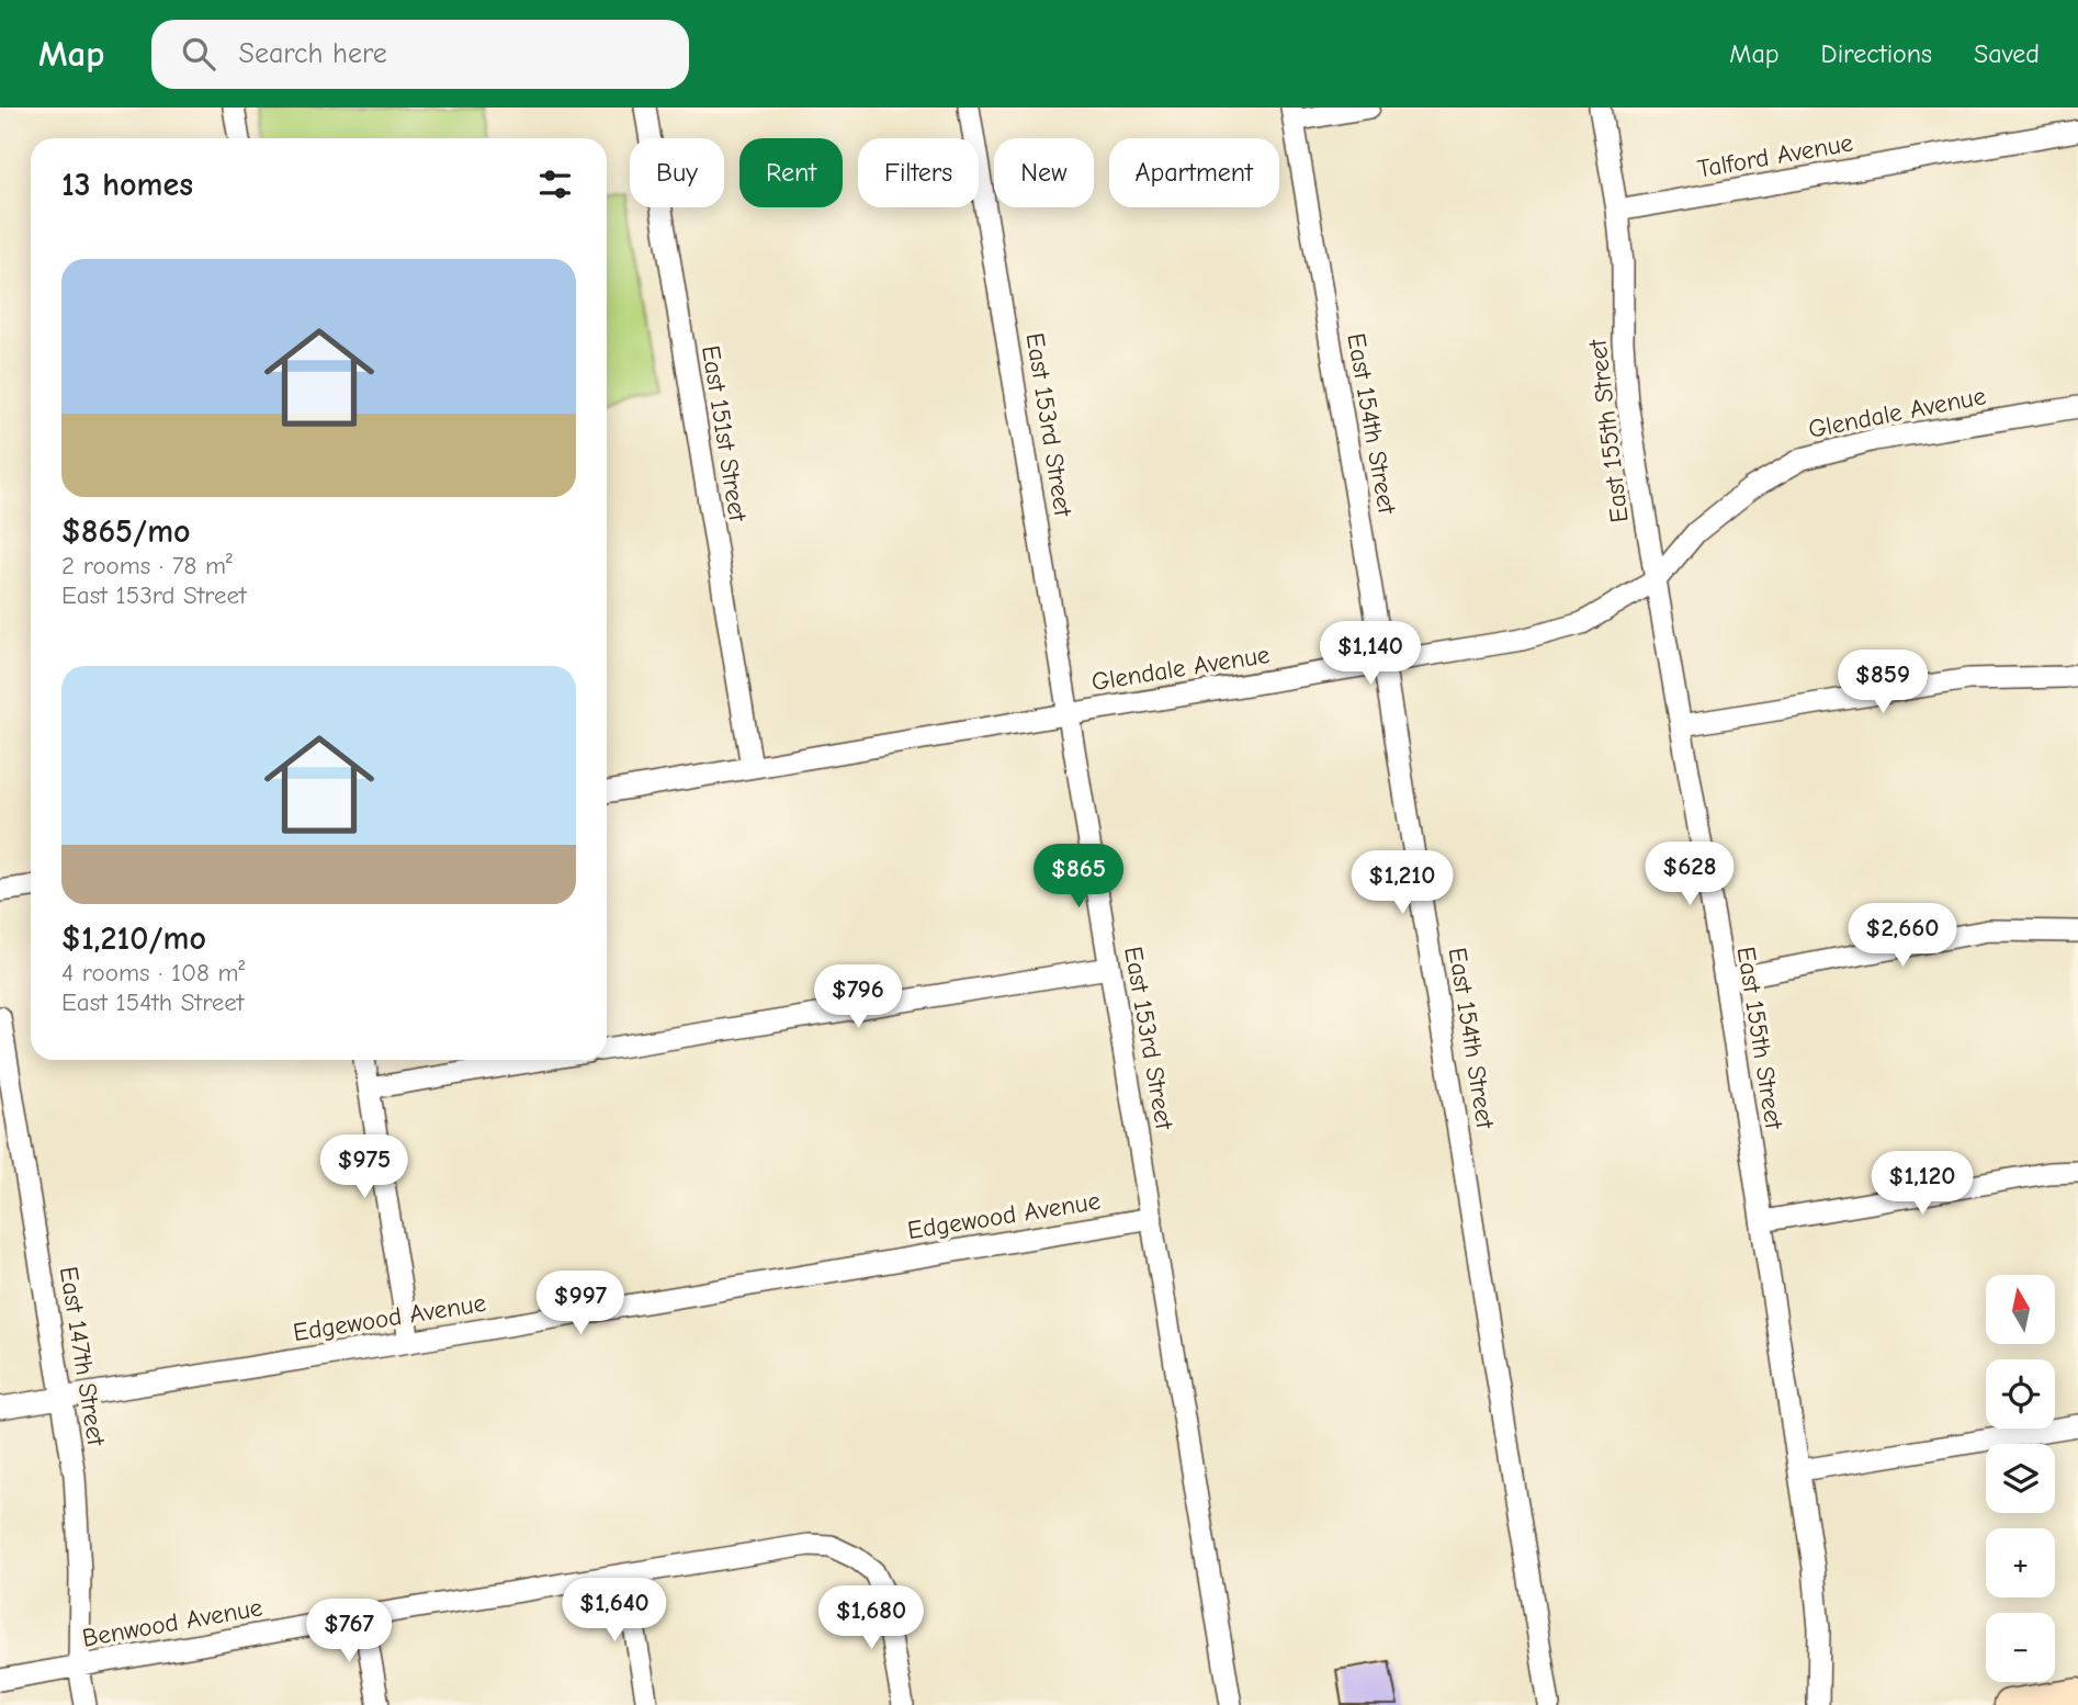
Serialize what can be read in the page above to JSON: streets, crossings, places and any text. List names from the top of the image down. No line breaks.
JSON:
{"streets":{"street":["Talford Avenue","Glendale Avenue","East 154th Street","East 153rd Street","East 155th Street","East 151st Street","Edgewood Avenue","East 147th Street","Benwood Avenue"]},"crossings":[["Talford Avenue","East 155th Street"],["Glendale Avenue","East 154th Street"],["Glendale Avenue","East 153rd Street"],["Glendale Avenue","East 155th Street"],["Glendale Avenue","East 151st Street"],["East 153rd Street","Edgewood Avenue"],["Edgewood Avenue","East 147th Street"],["East 147th Street","Benwood Avenue"]],"north":"top","page":{"header":"Map","search":"Search here","nav":["Map","Directions","Saved"],"chip":["Buy","Rent","Filters","New","Apartment"],"heading":"13 homes","list":[{"name":"$865/mo","note":"2 rooms · 78 m² · East 153rd Street"},{"name":"$1,210/mo","note":"4 rooms · 108 m² · East 154th Street"}],"price":["$1,140","$859","$628","$865","$1,210","$2,660","$796","$975","$1,120","$997","$1,640","$1,680","$767"],"map_buttons":["+","−"]}}
